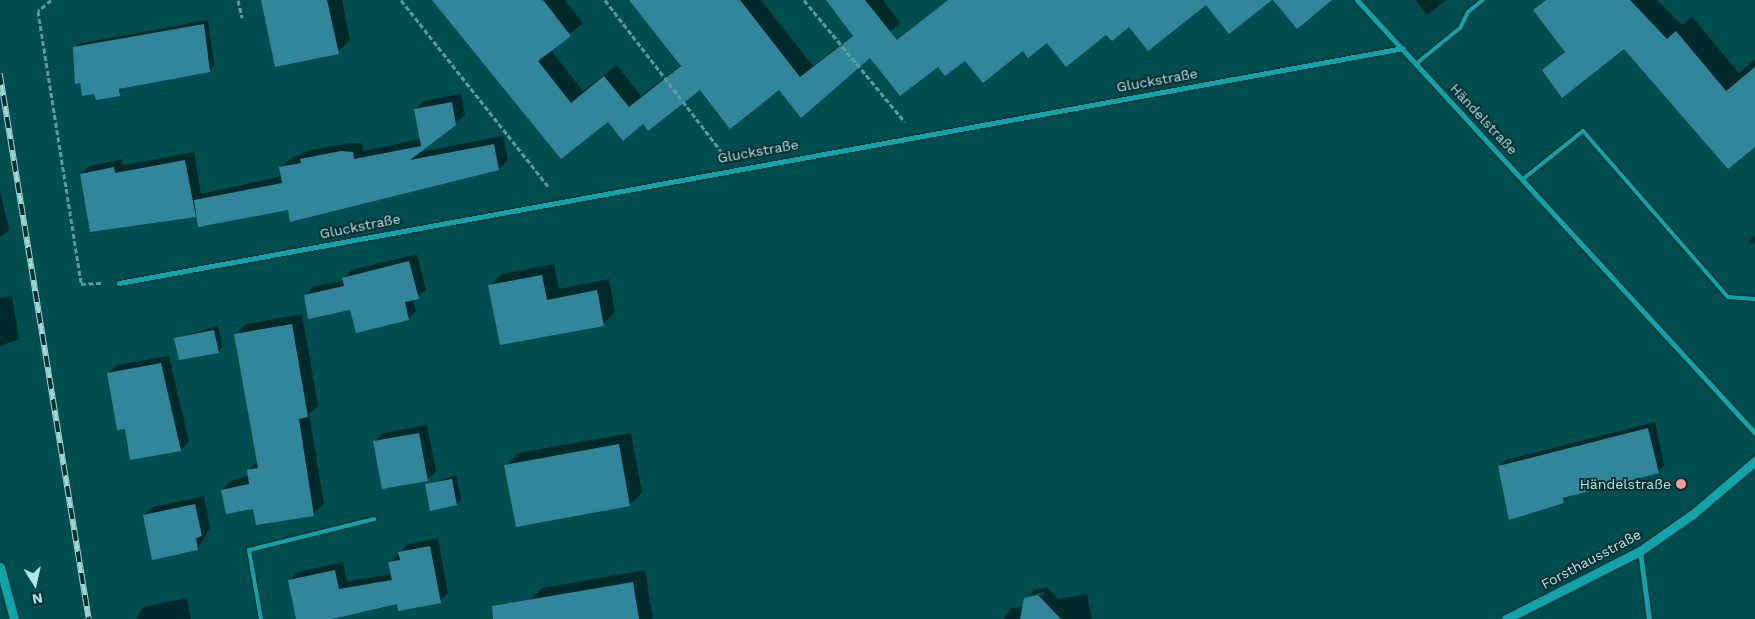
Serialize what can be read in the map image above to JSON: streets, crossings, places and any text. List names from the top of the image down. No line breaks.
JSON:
{"streets":{"street":["Gluckstraße","Händelstraße","Forsthausstraße"]},"crossings":[["Gluckstraße","Händelstraße"]],"places":["Händelstraße"],"north":"bottom"}
